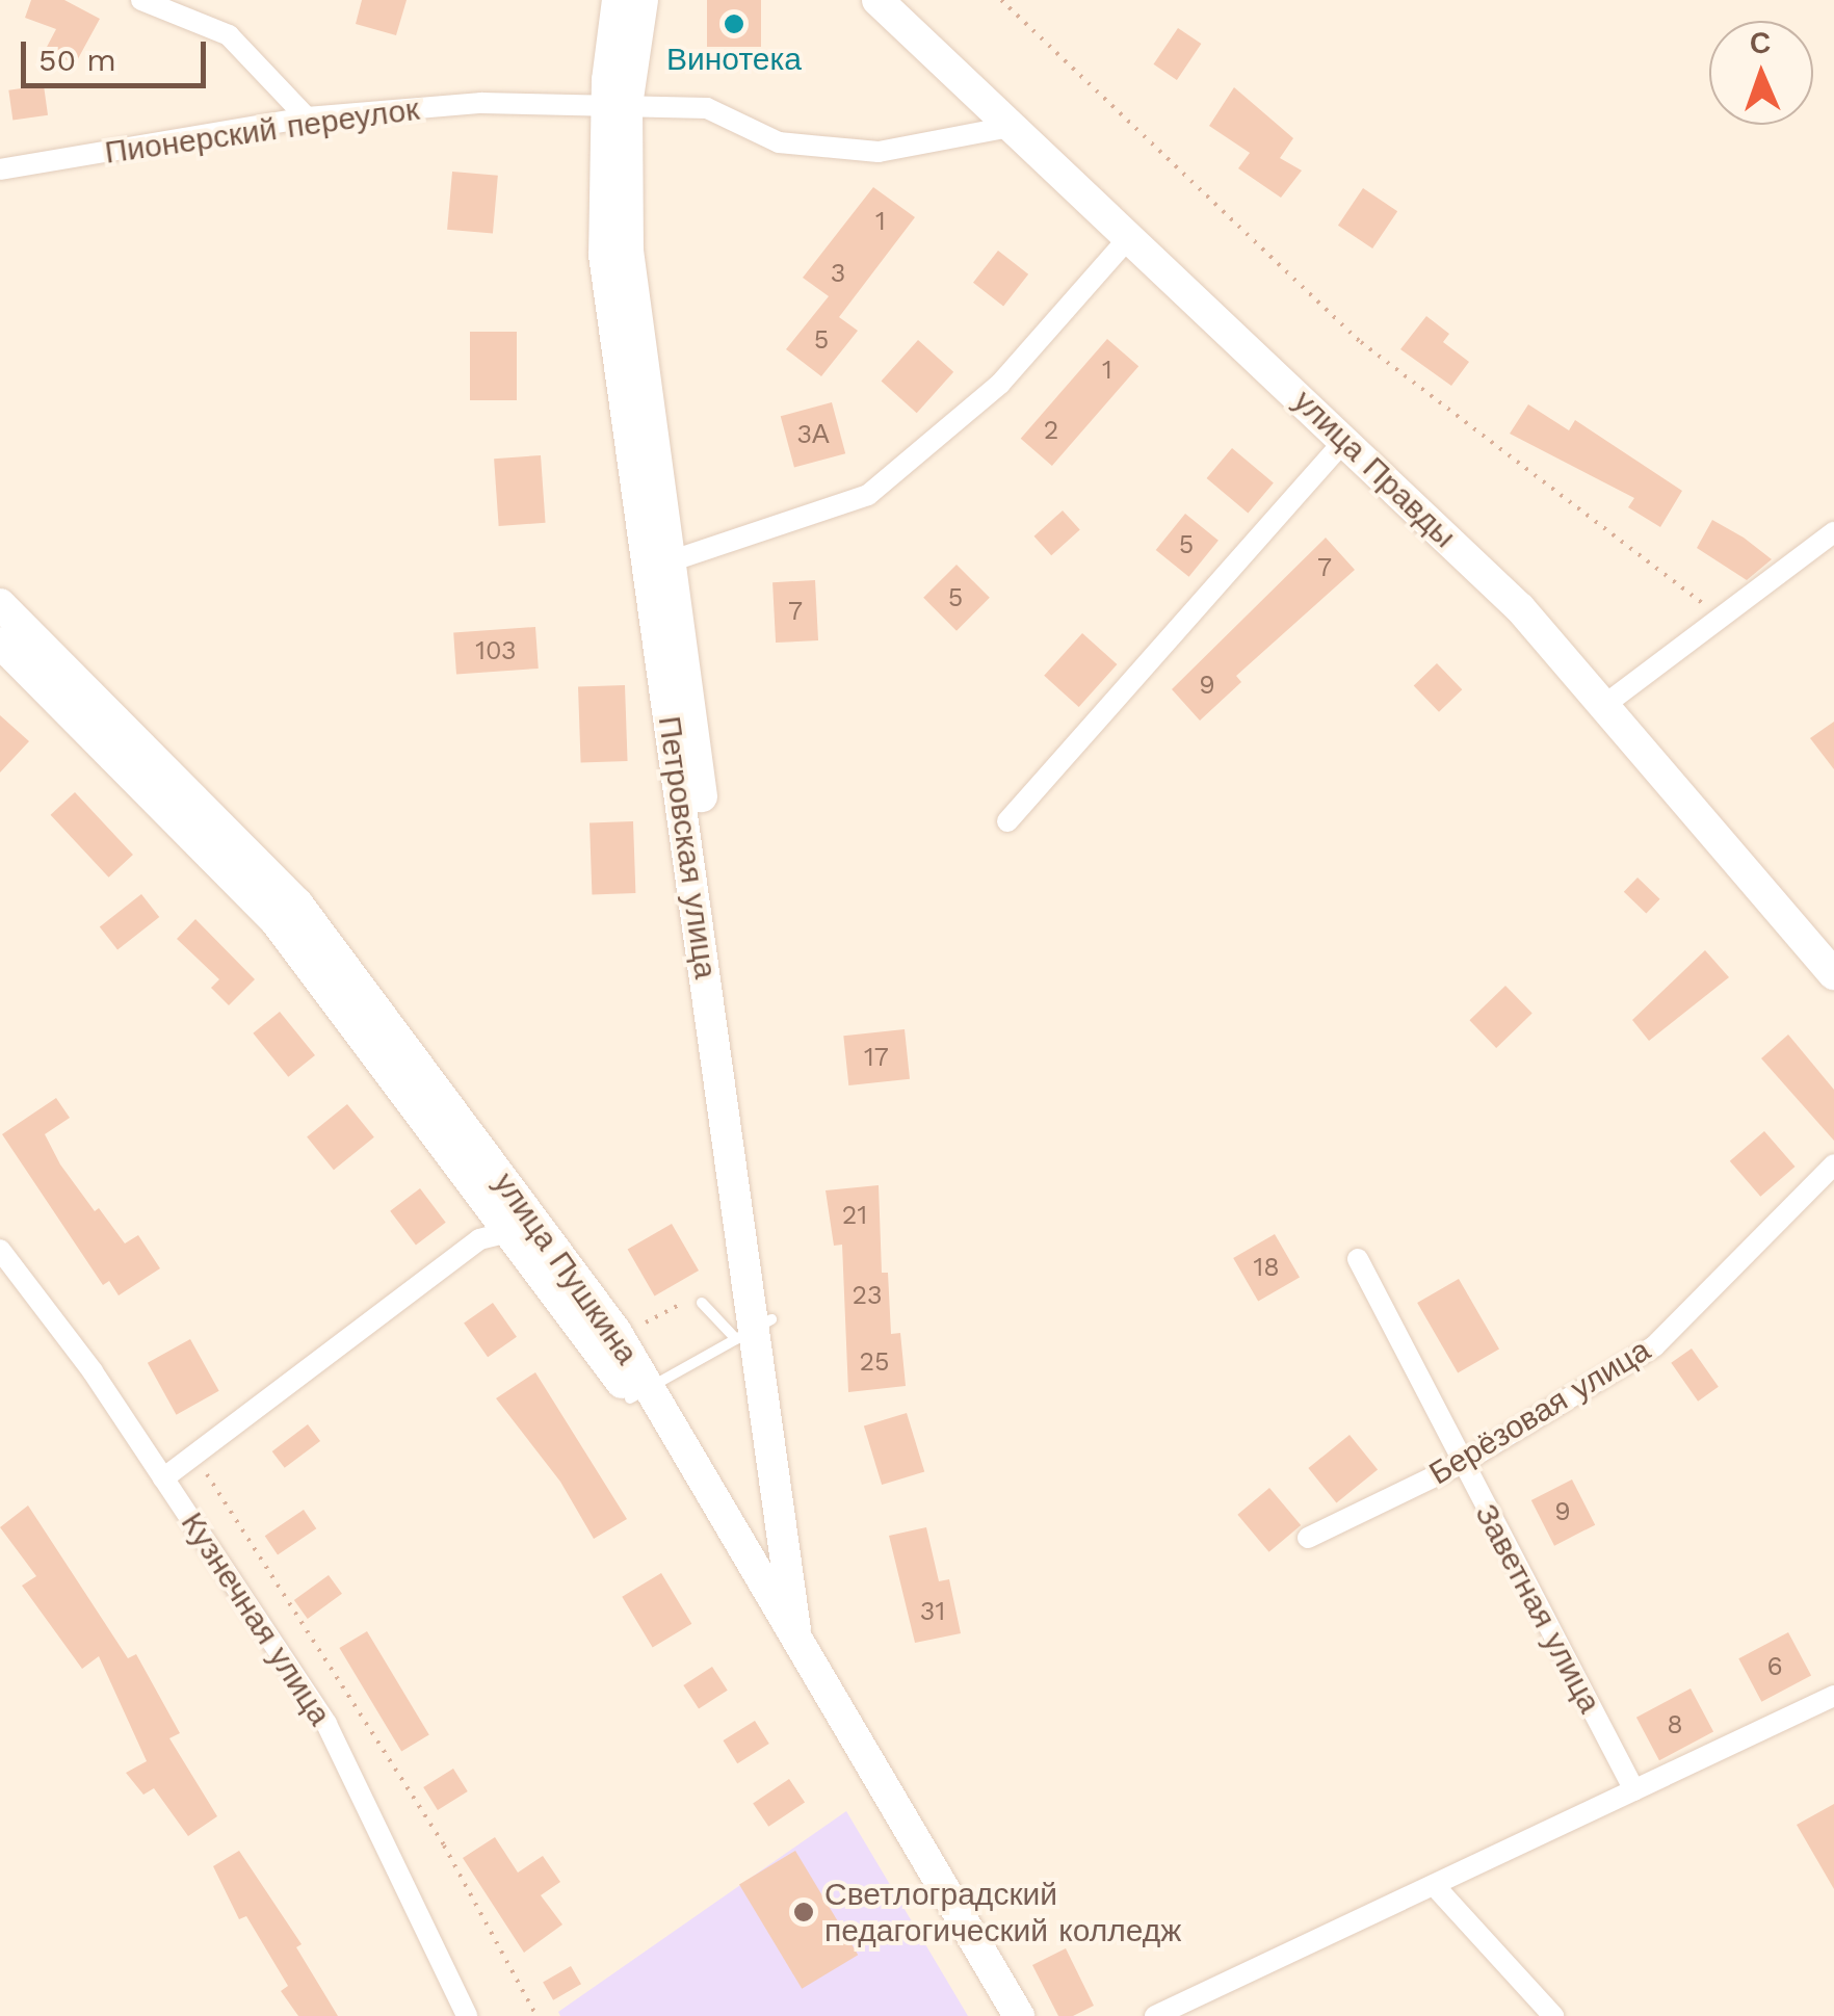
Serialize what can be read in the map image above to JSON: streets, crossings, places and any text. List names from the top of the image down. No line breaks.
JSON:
{"streets":{"street":["Пионерский переулок","улица Правды","Петровская улица","улица Пушкина","Берёзовая улица","Заветная улица","Кузнечная улица"]},"crossings":[["Пионерский переулок","улица Правды"],["Пионерский переулок","Петровская улица"],["Петровская улица","улица Пушкина"],["Берёзовая улица","Заветная улица"]],"places":["Винотека","Светлоградский педагогический колледж"],"house_numbers":["1","3","5","1","2","3А","5","7","5","7","103","9","17","21","18","23","25","9","31","6","8"],"scale_bar":"50 m","north":"top"}
